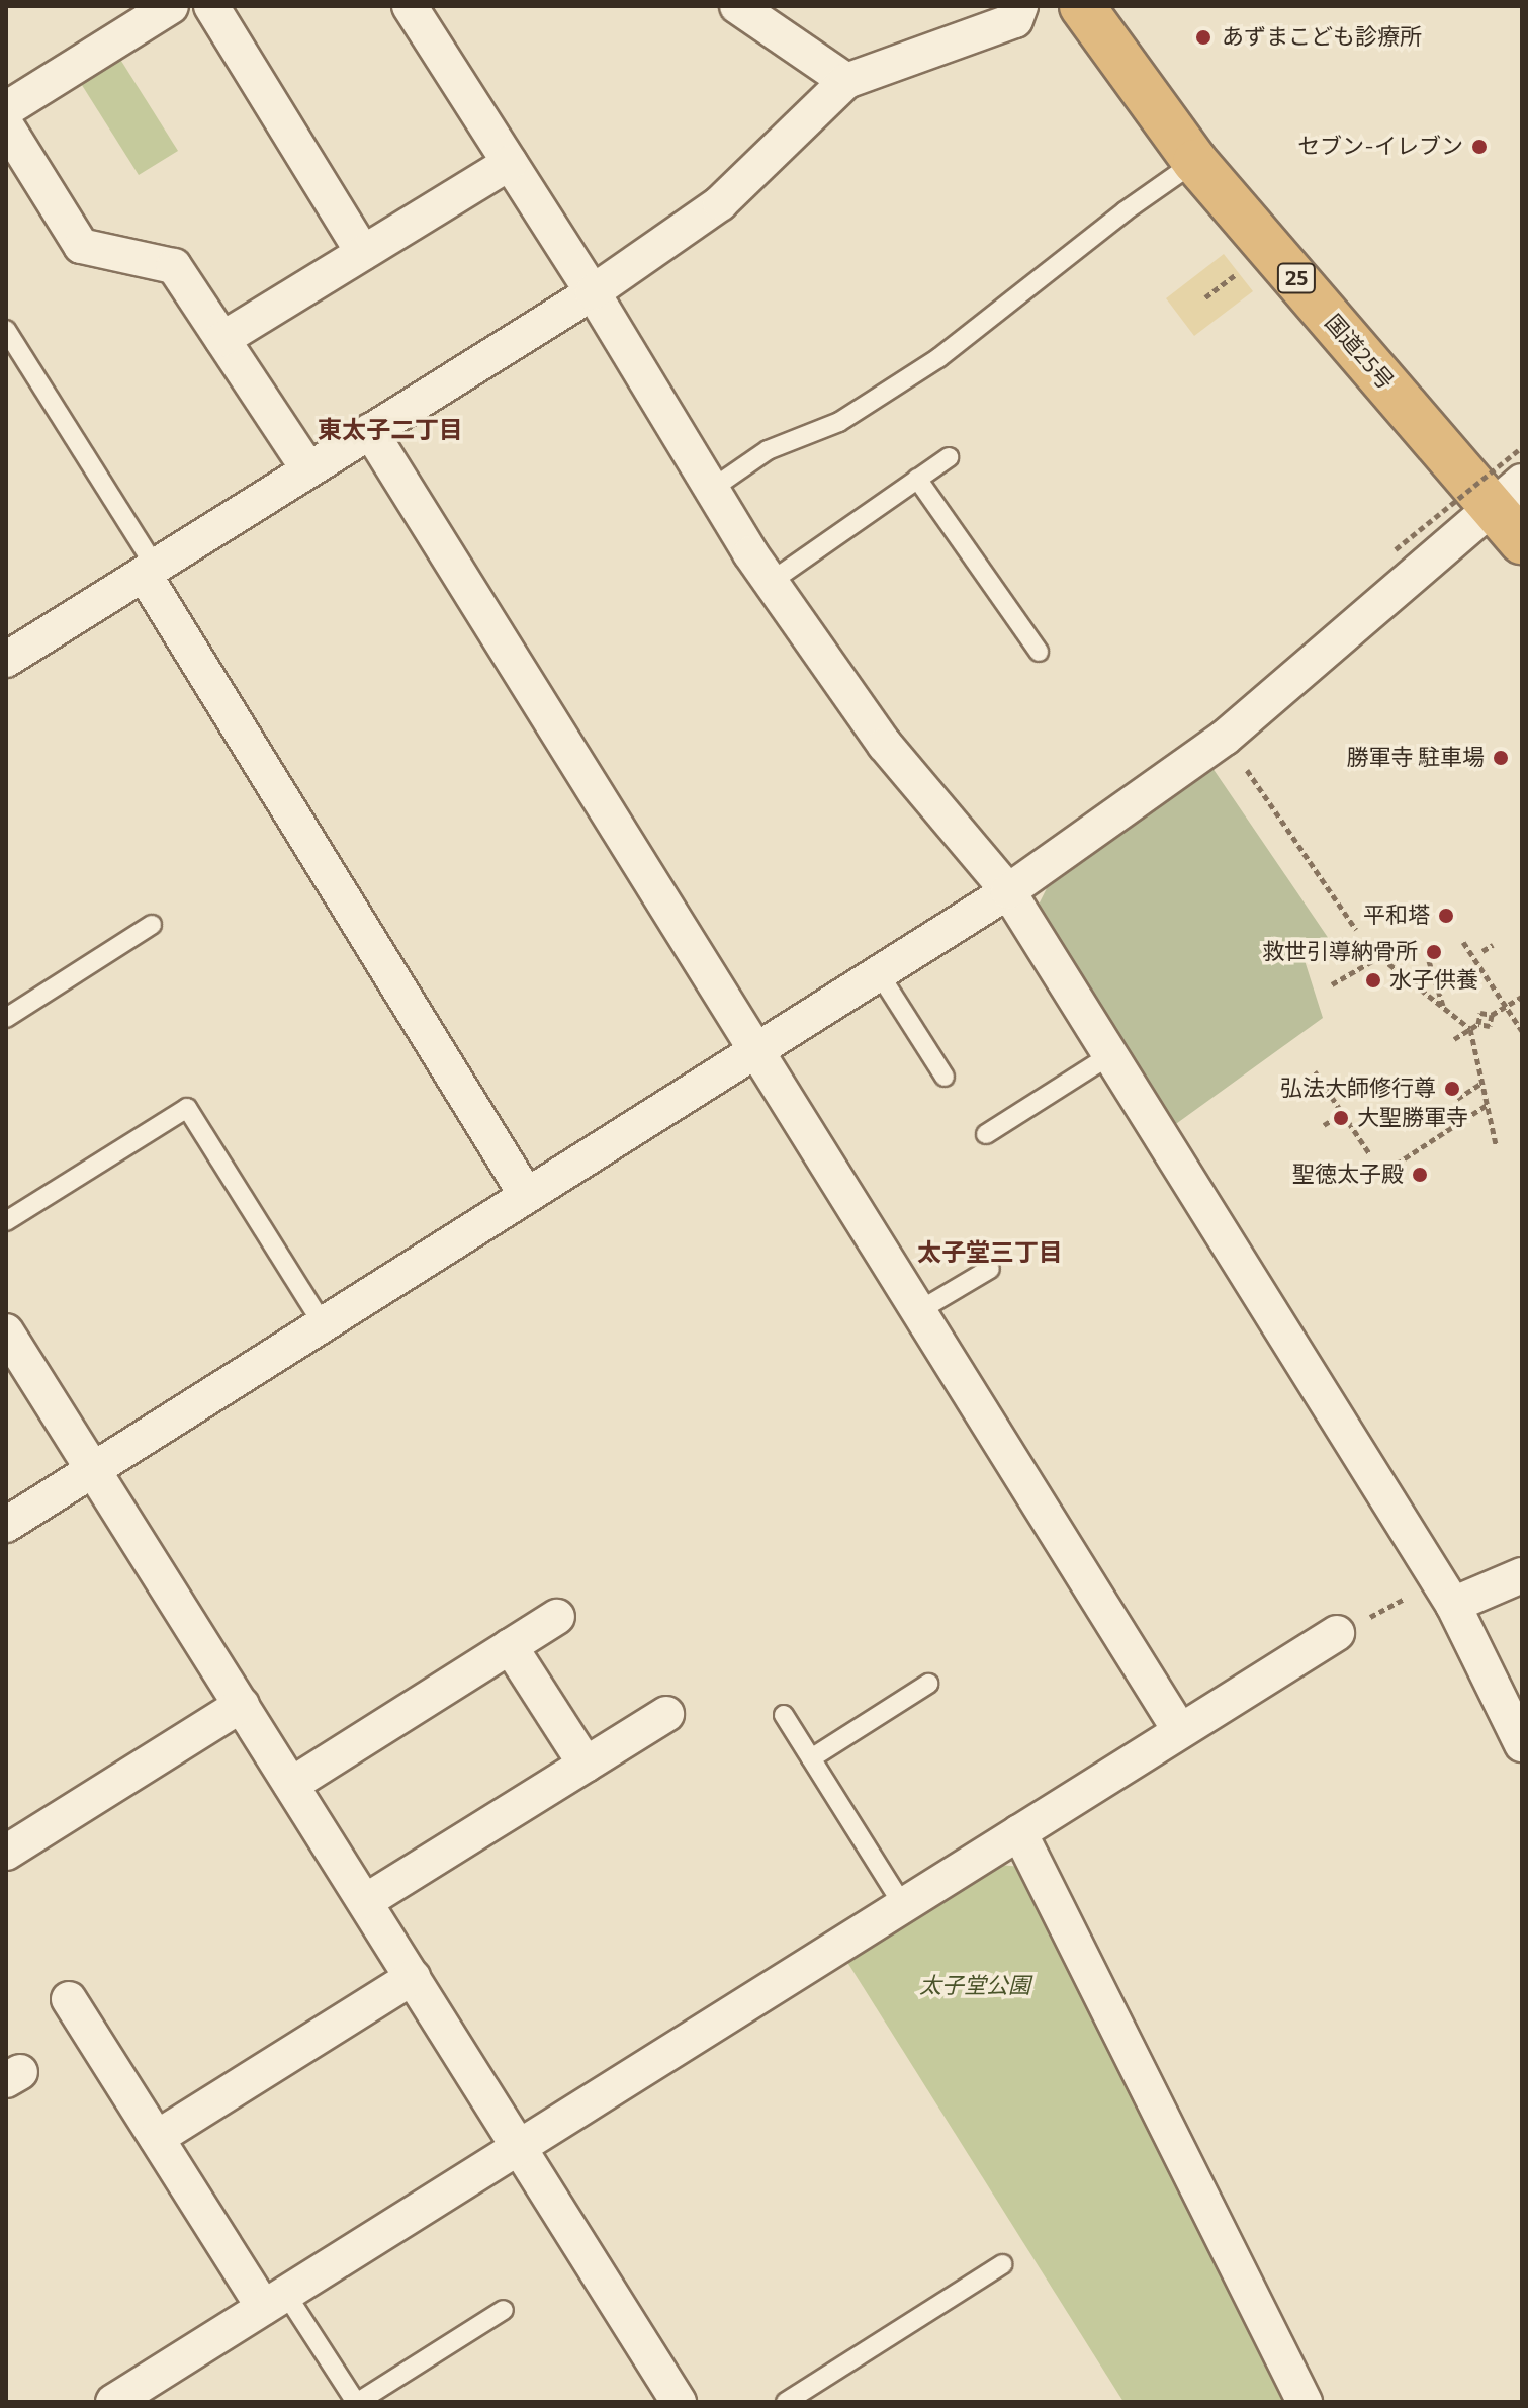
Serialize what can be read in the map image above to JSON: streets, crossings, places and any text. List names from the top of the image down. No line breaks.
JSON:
{"streets":{"highway":["25","国道25号"]},"districts":["東太子二丁目","太子堂三丁目"],"parks":["太子堂公園"],"places":["あずまこども診療所","セブン-イレブン","勝軍寺 駐車場","平和塔","救世引導納骨所","水子供養","弘法大師修行尊","大聖勝軍寺","聖徳太子殿"]}
